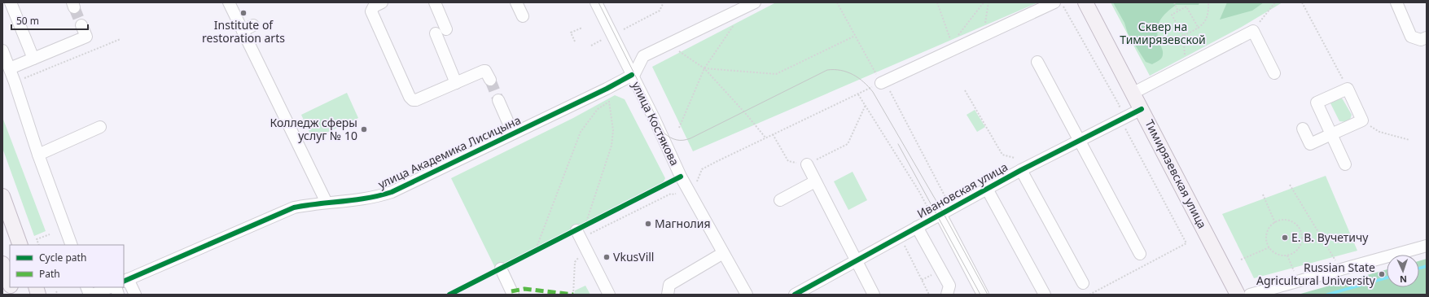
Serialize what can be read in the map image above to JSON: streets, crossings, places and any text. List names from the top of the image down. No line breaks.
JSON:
{"streets":{"main road":["Тимирязевская улица"],"street":["улица Костякова","улица Академика Лисицына","Ивановская улица"]},"crossings":[["улица Костякова","улица Академика Лисицына"],["Тимирязевская улица","Ивановская улица"]],"parks":["Сквер на Тимирязевской"],"places":["Institute of restoration arts","Колледж сферы услуг № 10","Магнолия","Е. В. Вучетичу","VkusVill","Russian State Agricultural University"],"legend":["Cycle path","Path"],"scale_bar":"50 m","north":"bottom"}
